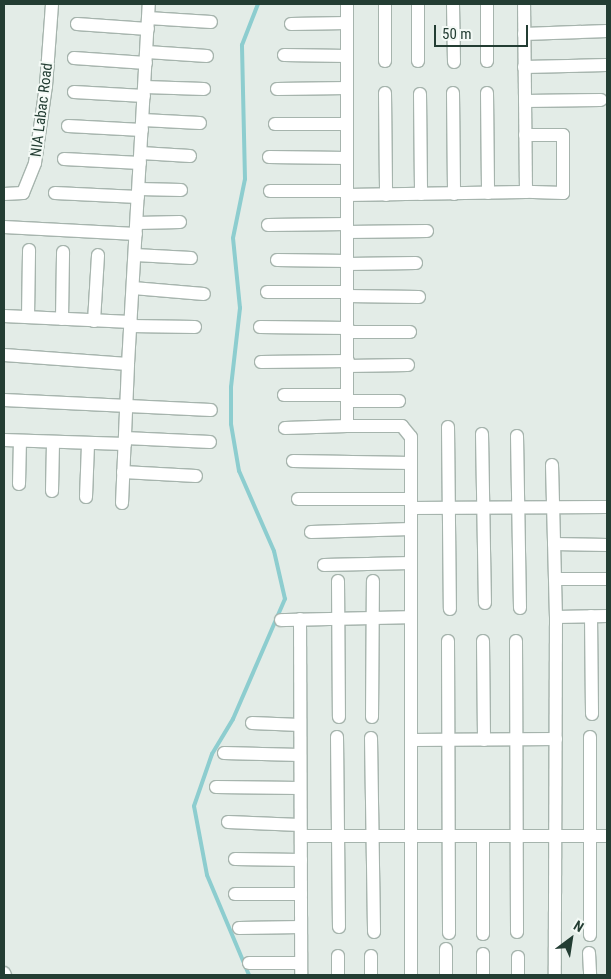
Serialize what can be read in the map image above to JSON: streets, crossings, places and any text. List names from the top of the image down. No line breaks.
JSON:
{"streets":{"street":["NIA Labac Road"]},"scale_bar":"50 m","north":"top right"}
